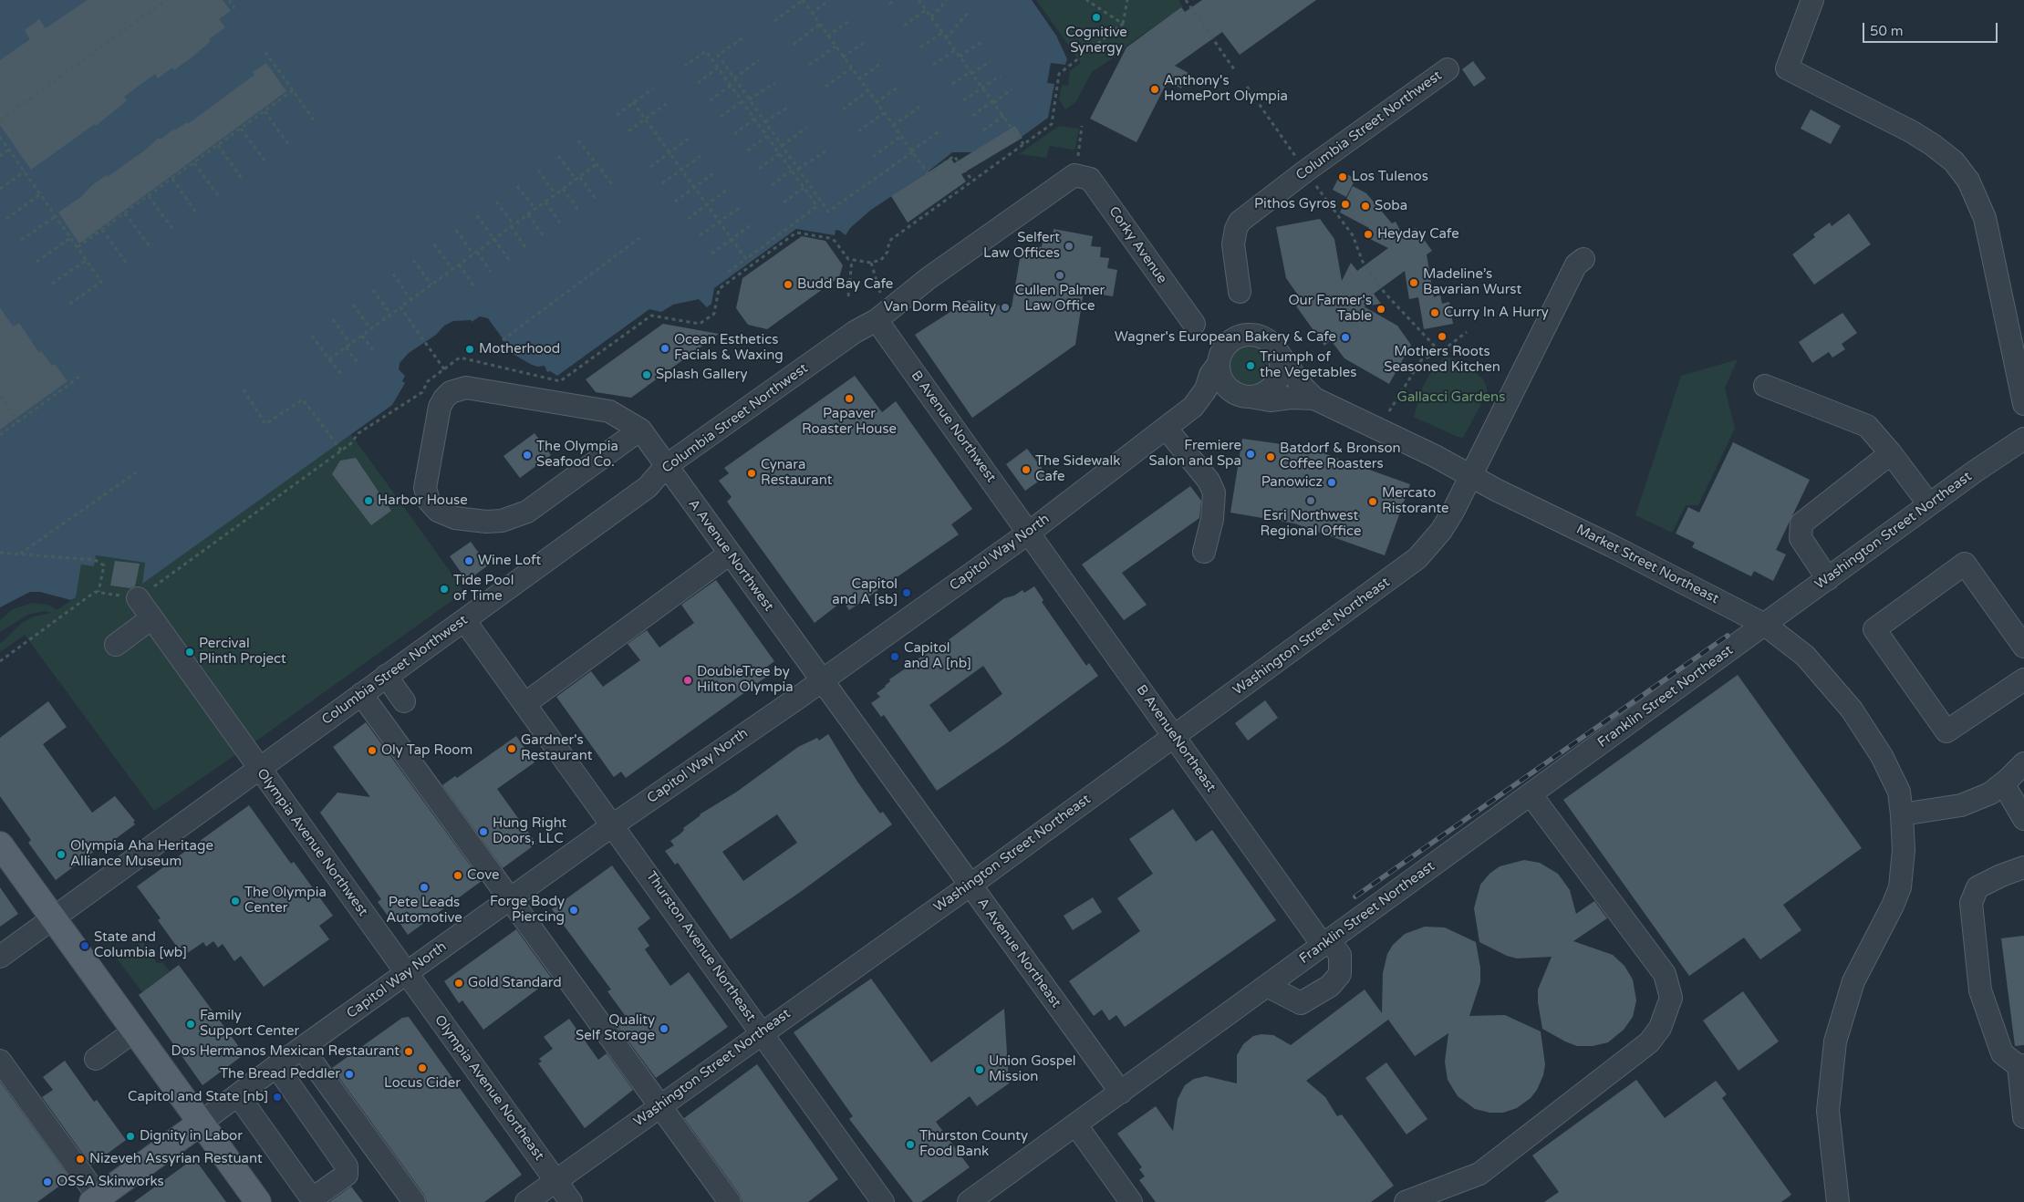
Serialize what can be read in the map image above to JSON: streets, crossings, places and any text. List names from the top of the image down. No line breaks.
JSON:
{"streets":{"street":["Columbia Street Northwest","Corky Avenue","B Avenue Northwest","Washington Street Northeast","Capitol Way North","A Avenue Northwest","Market Street Northeast","Franklin Street Northeast","B AvenueNortheast","Olympia Avenue Northwest","Thurston Avenue Northeast","A Avenue Northeast","Olympia Avenue Northeast"]},"crossings":[["Columbia Street Northwest","Corky Avenue"],["Columbia Street Northwest","B Avenue Northwest"],["Columbia Street Northwest","A Avenue Northwest"],["Columbia Street Northwest","Olympia Avenue Northwest"],["Columbia Street Northwest","Thurston Avenue Northeast"],["B Avenue Northwest","Capitol Way North"],["B Avenue Northwest","B AvenueNortheast"],["Washington Street Northeast","Market Street Northeast"],["Washington Street Northeast","Franklin Street Northeast"],["Washington Street Northeast","B AvenueNortheast"],["Washington Street Northeast","Thurston Avenue Northeast"],["Washington Street Northeast","A Avenue Northeast"],["Washington Street Northeast","Olympia Avenue Northeast"],["Capitol Way North","A Avenue Northwest"],["Capitol Way North","Market Street Northeast"],["Capitol Way North","B AvenueNortheast"],["Capitol Way North","Olympia Avenue Northwest"],["Capitol Way North","Thurston Avenue Northeast"],["Capitol Way North","A Avenue Northeast"],["Capitol Way North","Olympia Avenue Northeast"],["A Avenue Northwest","A Avenue Northeast"],["Market Street Northeast","Franklin Street Northeast"],["Franklin Street Northeast","B AvenueNortheast"],["Franklin Street Northeast","A Avenue Northeast"],["Olympia Avenue Northwest","Olympia Avenue Northeast"]],"parks":["Gallacci Gardens"],"places":["Cognitive Synergy","Anthony's HomePort Olympia","Los Tulenos","Pithos Gyros","Soba","Heyday Cafe","Selfert Law Offices","Cullen Palmer Law Office","Madeline’s Bavarian Wurst","Budd Bay Cafe","Van Dorm Reality","Our Farmer's Table","Curry In A Hurry","Mothers Roots Seasoned Kitchen","Wagner's European Bakery & Cafe","Ocean Esthetics Facials & Waxing","Motherhood","Triumph of the Vegetables","Splash Gallery","Papaver Roaster House","Fremiere Salon and Spa","The Olympia Seafood Co.","Batdorf & Bronson Coffee Roasters","The Sidewalk Cafe","Cynara Restaurant","Panowicz","Harbor House","Esri Northwest Regional Office","Mercato Ristorante","Wine Loft","Tide Pool of Time","Capitol and A [sb]","Percival Plinth Project","Capitol and A [nb]","DoubleTree by Hilton Olympia","Gardner's Restaurant","Oly Tap Room","Hung Right Doors, LLC","Olympia Aha Heritage Alliance Museum","Cove","Pete Leads Automotive","The Olympia Center","Forge Body Piercing","State and Columbia [wb]","Gold Standard","Family Support Center","Quality Self Storage","Dos Hermanos Mexican Restaurant","Locus Cider","Union Gospel Mission","The Bread Peddler","Capitol and State [nb]","Dignity in Labor","Thurston County Food Bank","Nizeveh Assyrian Restuant","OSSA Skinworks"],"scale_bar":"50 m"}
